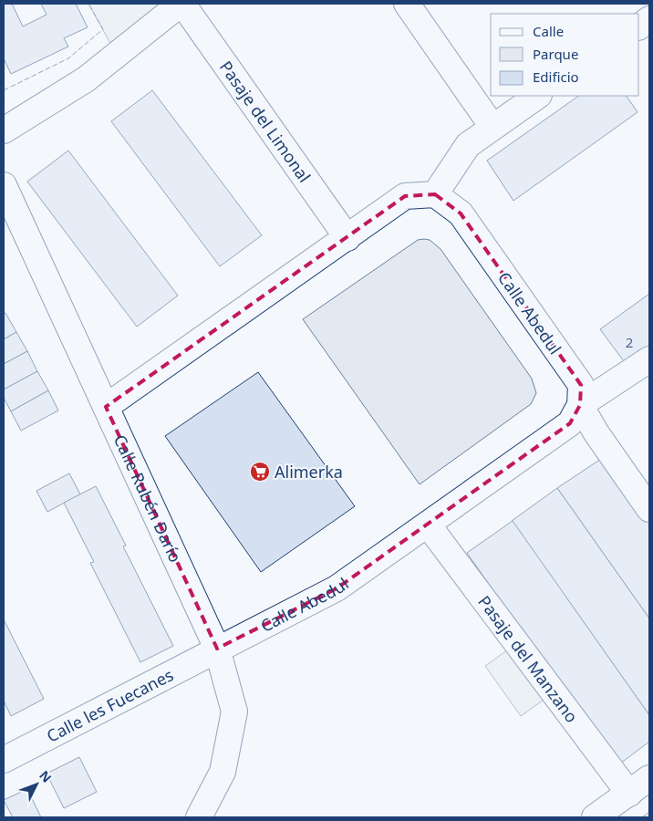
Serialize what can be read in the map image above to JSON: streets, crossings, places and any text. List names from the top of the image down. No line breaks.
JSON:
{"streets":{"street":["Pasaje del Limonal","Calle Abedul","Calle Rubén Darío","Pasaje del Manzano","Calle les Fuecanes"]},"crossings":[["Calle Abedul","Calle Rubén Darío"],["Calle Abedul","Pasaje del Manzano"],["Calle Abedul","Calle les Fuecanes"],["Calle Rubén Darío","Calle les Fuecanes"]],"places":{"supermarket":["Alimerka"]},"house_numbers":["2"],"legend":["Calle","Parque","Edificio"],"north":"top right"}
